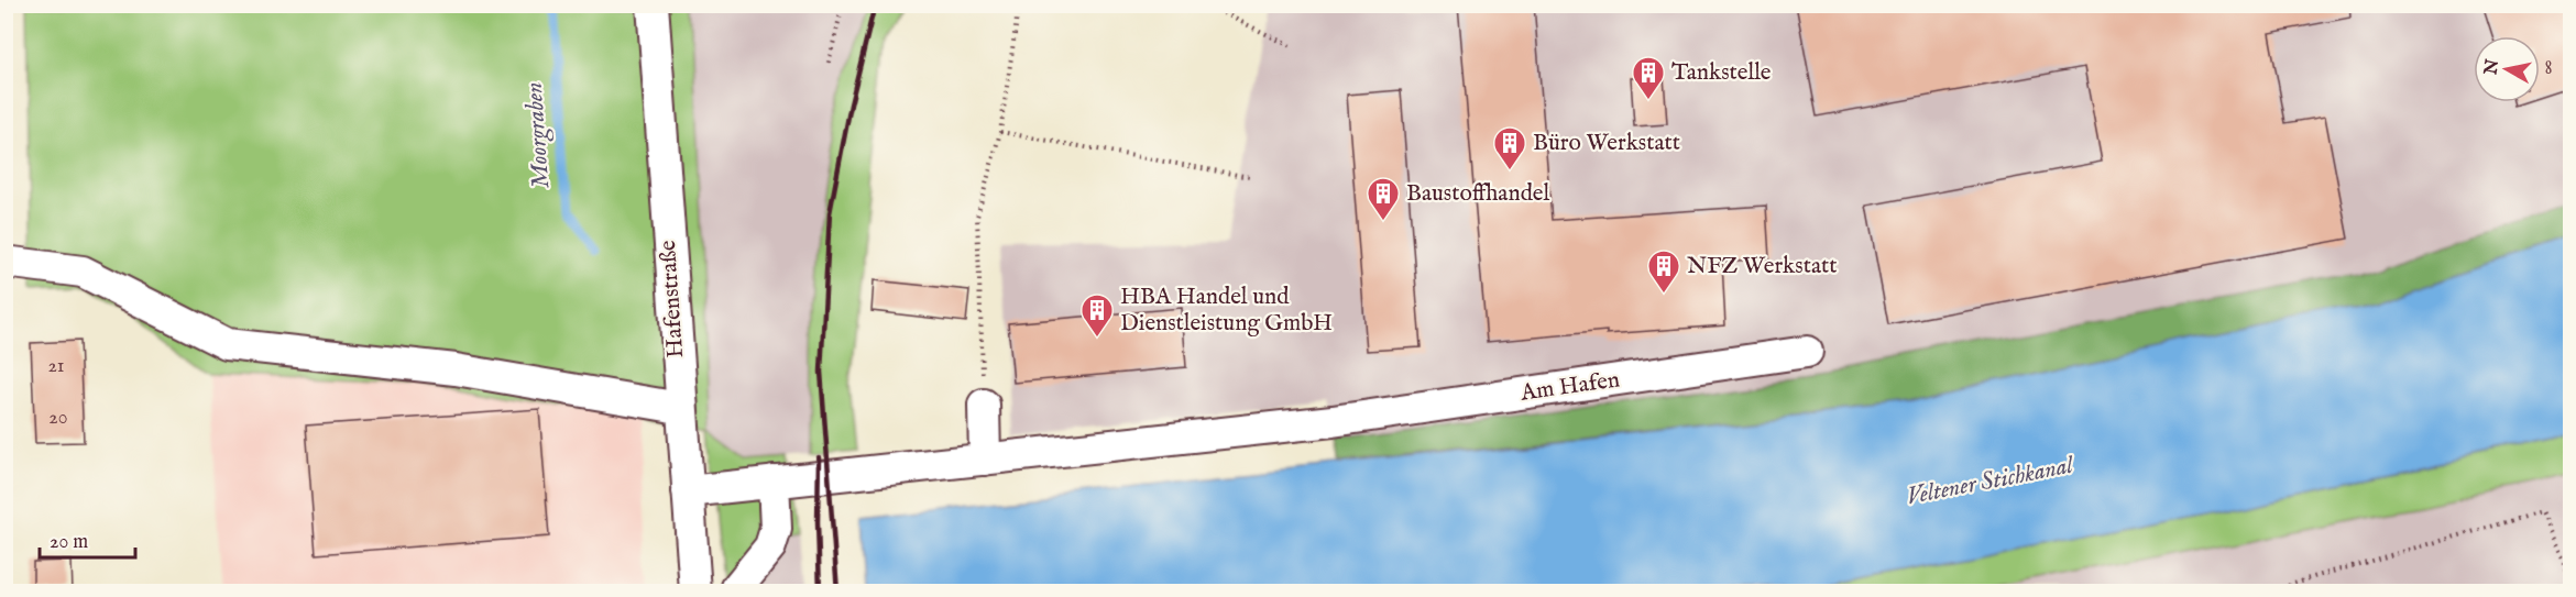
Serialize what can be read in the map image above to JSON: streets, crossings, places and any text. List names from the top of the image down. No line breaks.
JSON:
{"streets":{"street":["Hafenstraße","Am Hafen"]},"water":["Moorgraben","Veltener Stichkanal"],"places":{"building":["Tankstelle","Büro Werkstatt","Baustoffhandel","NFZ Werkstatt","HBA Handel und Dienstleistung GmbH"]},"house_numbers":["8","21","20"],"scale_bar":"20 m","north":"left"}
